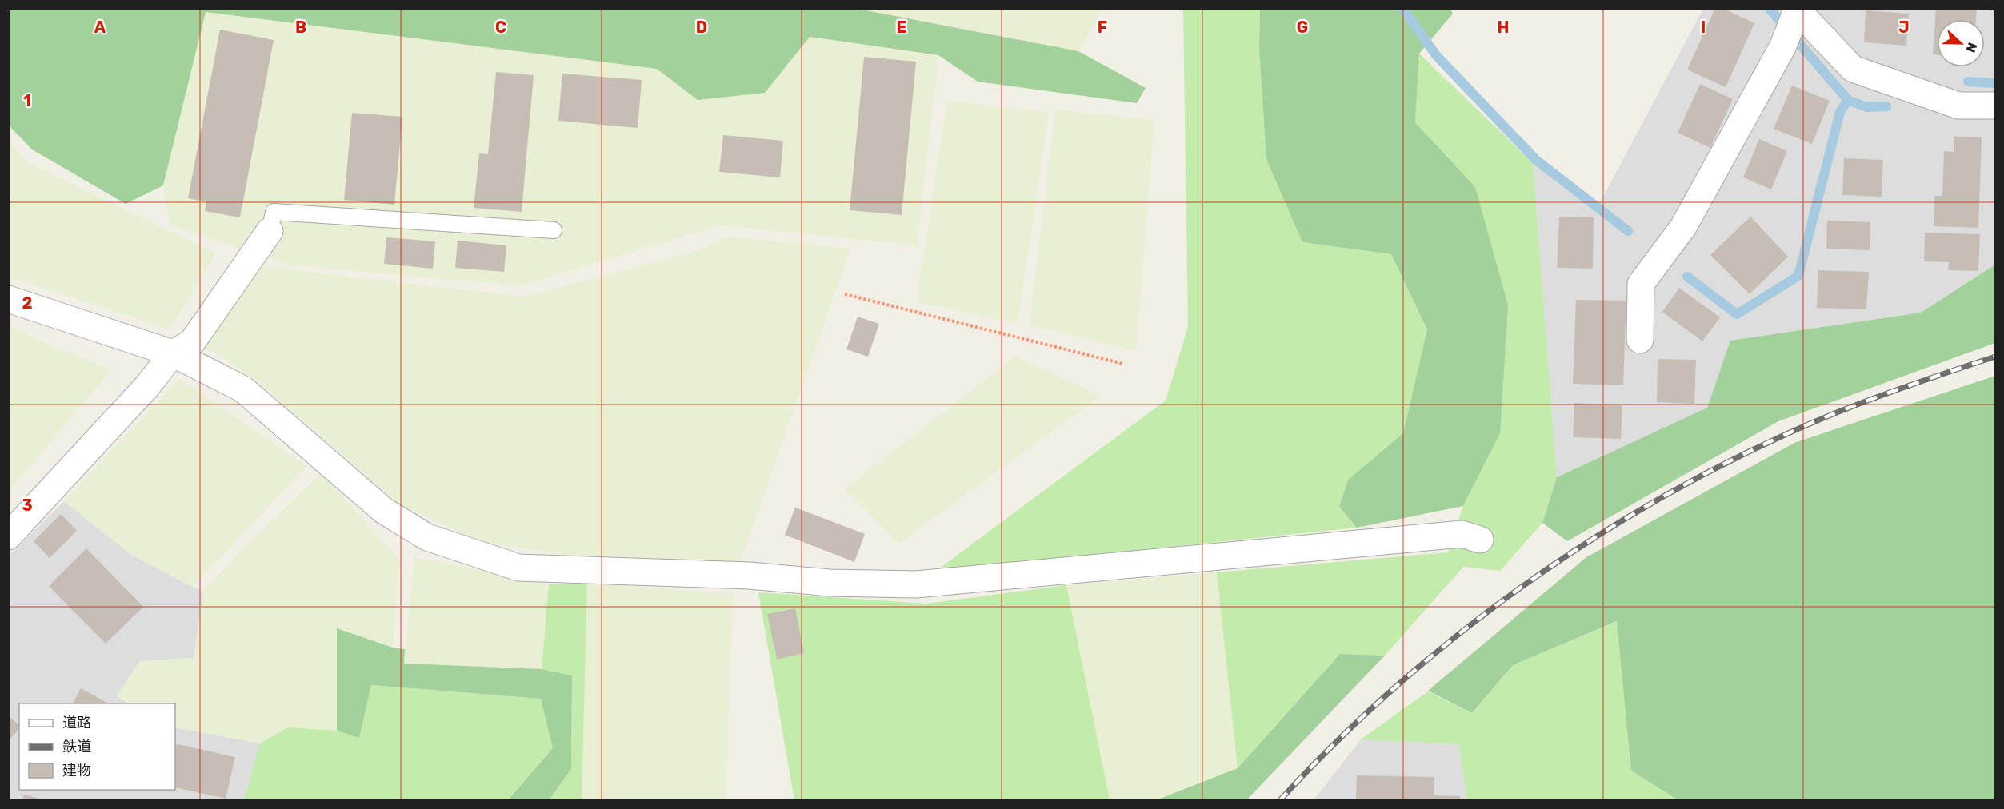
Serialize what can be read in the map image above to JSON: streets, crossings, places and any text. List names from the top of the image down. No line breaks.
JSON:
{"legend":["道路","鉄道","建物"],"north":"right","grid":{"columns":["A","B","C","D","E","F","G","H","I","J"],"rows":["1","2","3"]}}
